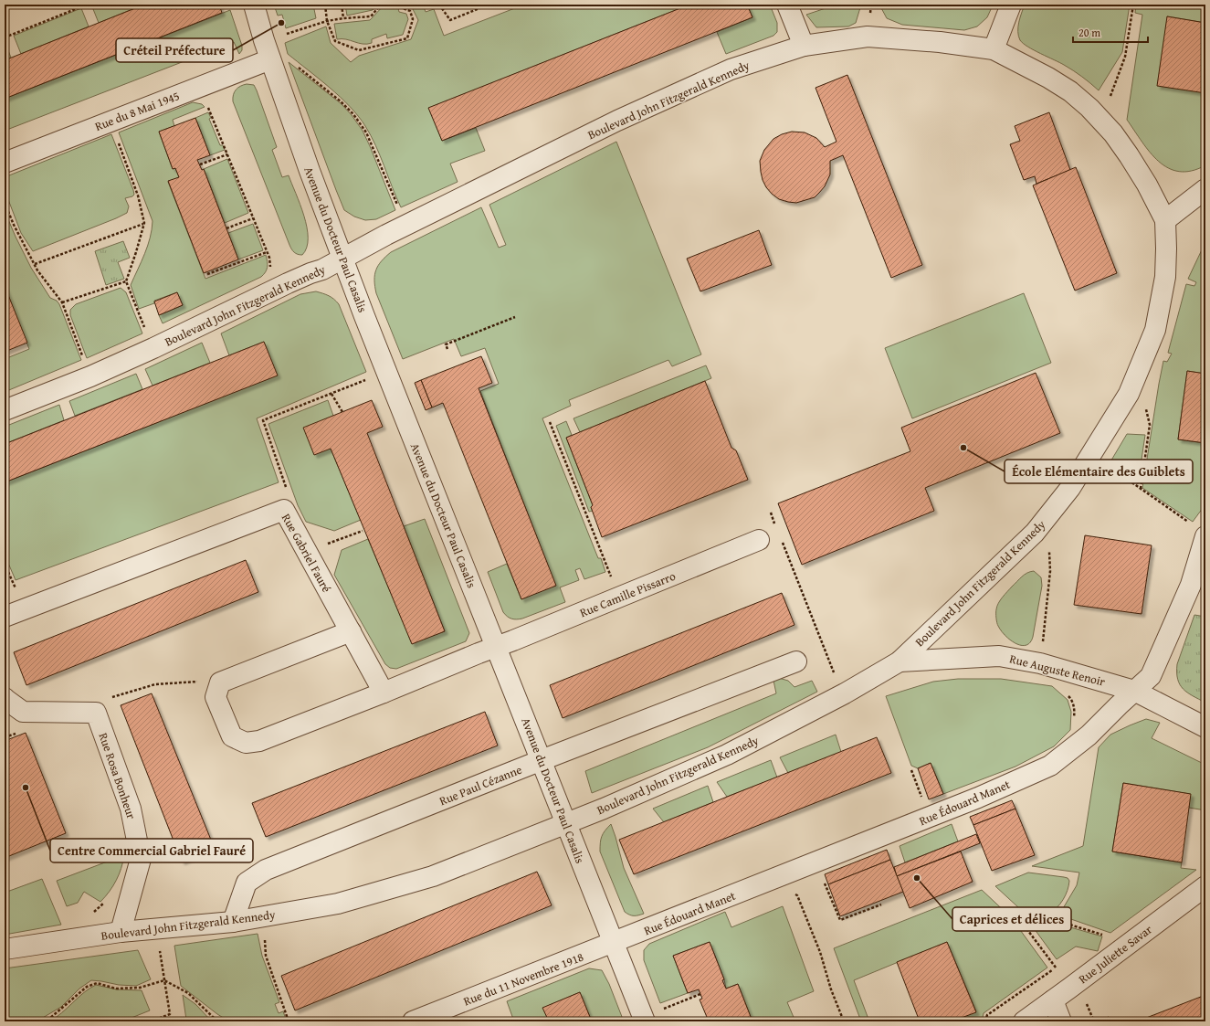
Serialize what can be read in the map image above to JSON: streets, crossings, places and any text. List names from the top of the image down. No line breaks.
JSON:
{"streets":{"street":["Boulevard John Fitzgerald Kennedy","Rue du 8 Mai 1945","Avenue du Docteur Paul Casalis","Rue Gabriel Fauré","Rue Camille Pissarro","Rue Auguste Renoir","Rue Rosa Bonheur","Rue Paul Cézanne","Rue Édouard Manet","Rue Juliette Savar","Rue du 11 Novembre 1918"]},"crossings":[["Boulevard John Fitzgerald Kennedy","Avenue du Docteur Paul Casalis"],["Boulevard John Fitzgerald Kennedy","Rue Auguste Renoir"],["Boulevard John Fitzgerald Kennedy","Rue Rosa Bonheur"],["Boulevard John Fitzgerald Kennedy","Rue Paul Cézanne"],["Rue du 8 Mai 1945","Avenue du Docteur Paul Casalis"],["Avenue du Docteur Paul Casalis","Rue Camille Pissarro"],["Avenue du Docteur Paul Casalis","Rue Paul Cézanne"],["Avenue du Docteur Paul Casalis","Rue Édouard Manet"],["Avenue du Docteur Paul Casalis","Rue du 11 Novembre 1918"],["Rue Auguste Renoir","Rue Édouard Manet"],["Rue Édouard Manet","Rue du 11 Novembre 1918"]],"places":["Créteil Préfecture","École Elémentaire des Guiblets","Centre Commercial Gabriel Fauré","Caprices et délices"],"scale_bar":"20 m"}
